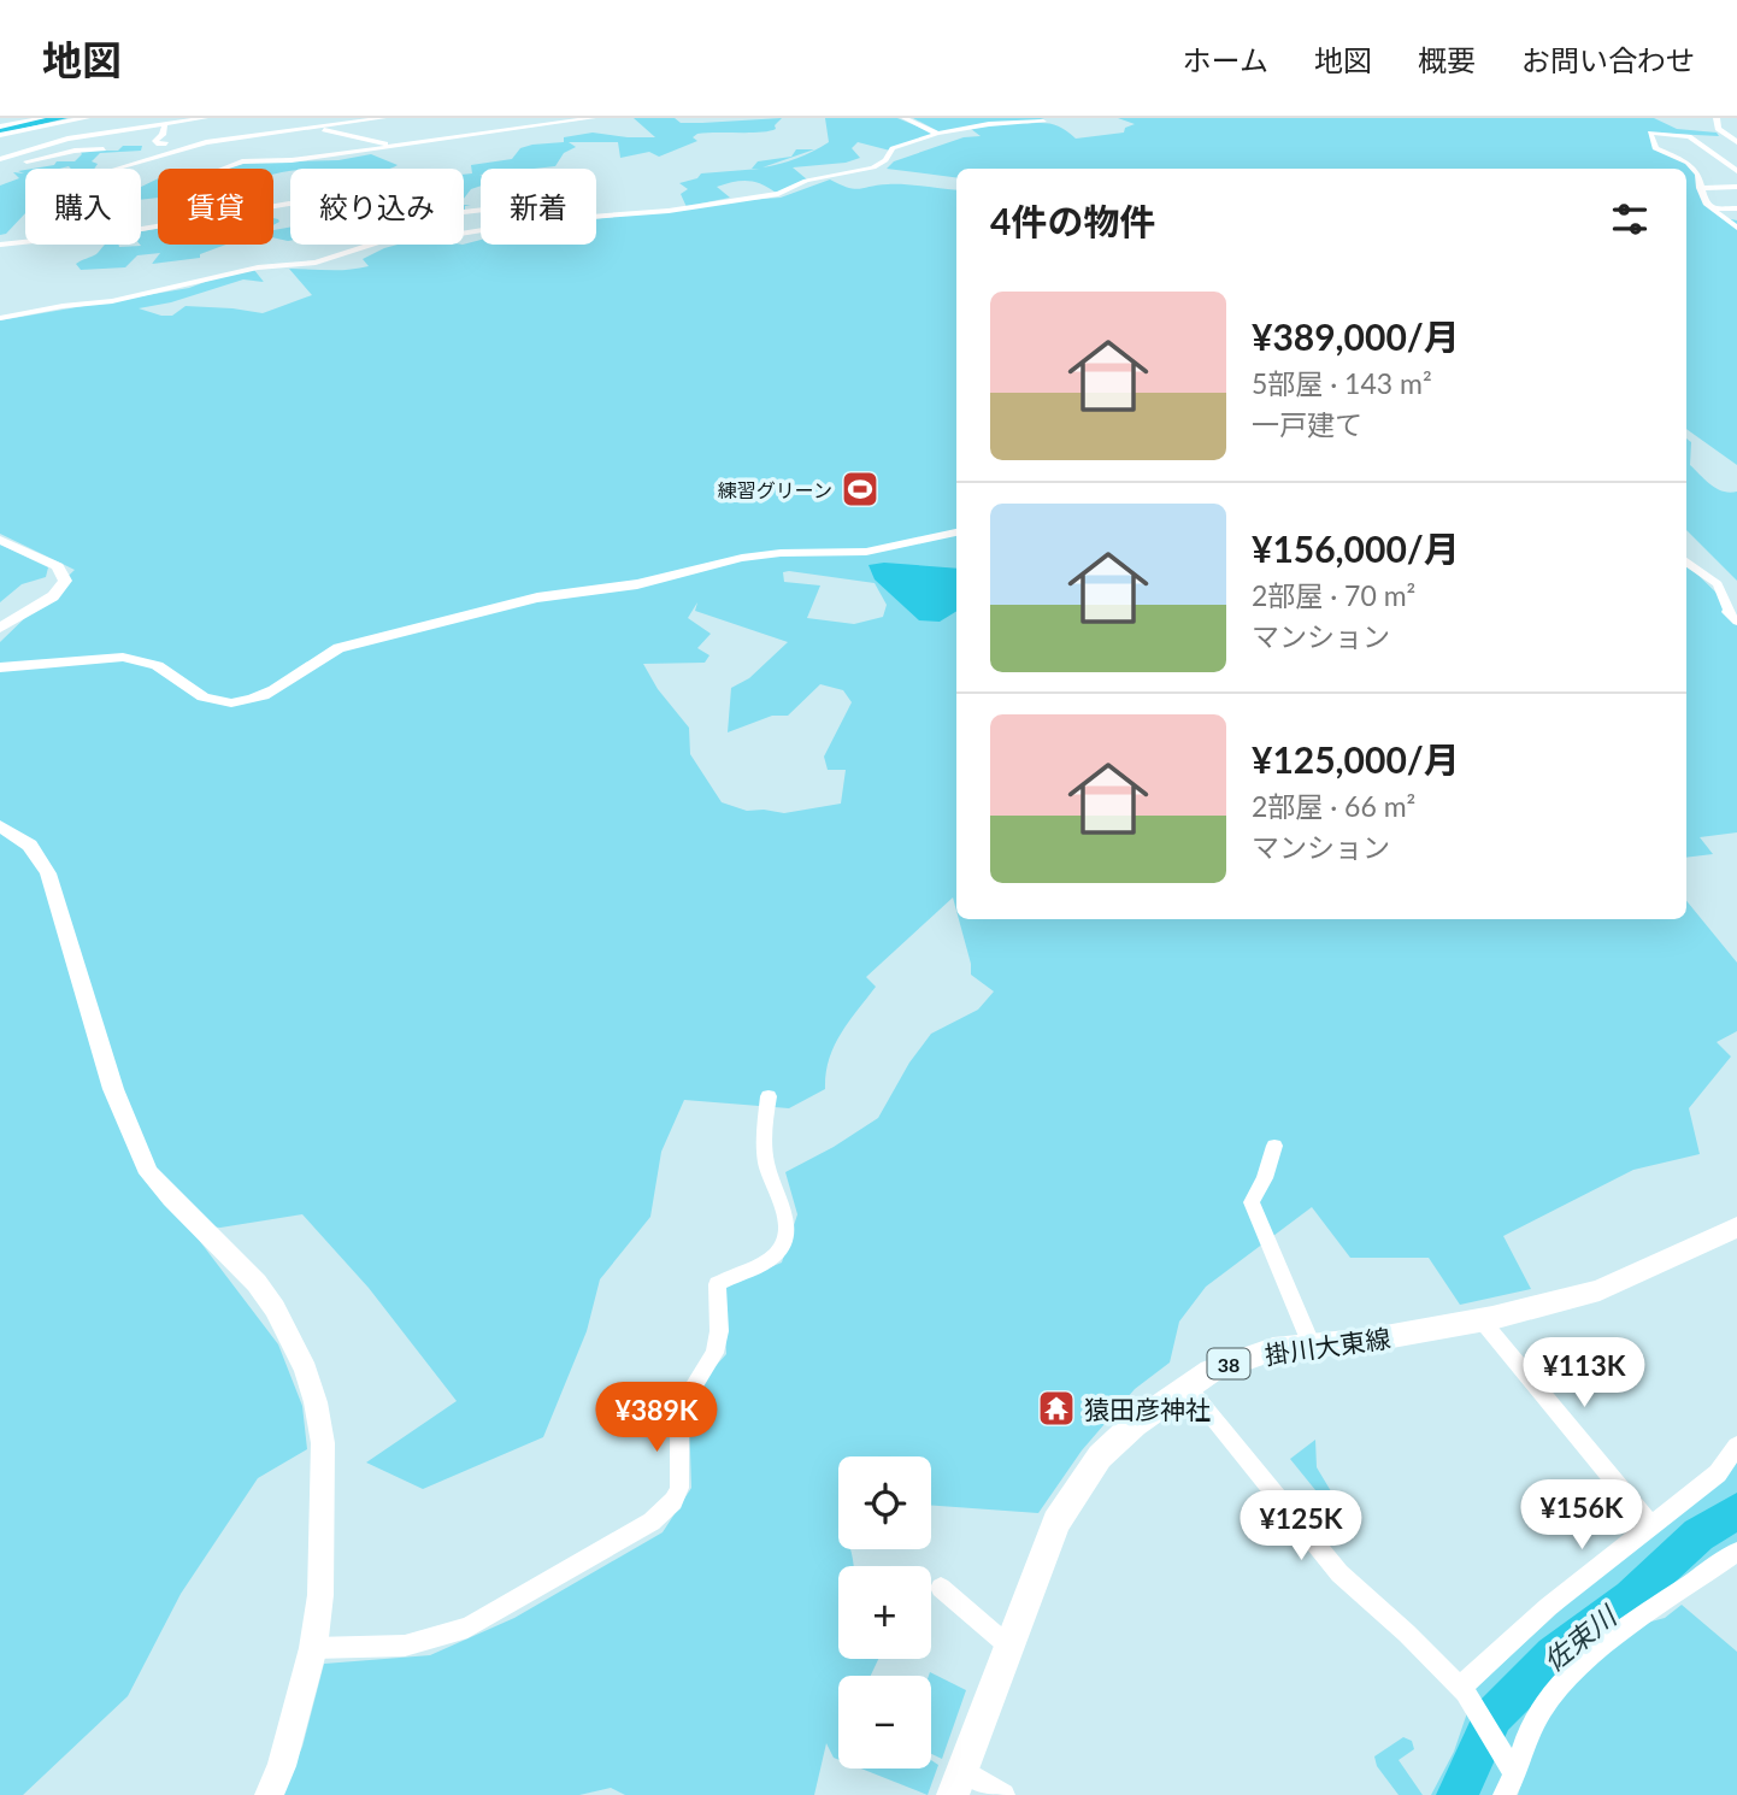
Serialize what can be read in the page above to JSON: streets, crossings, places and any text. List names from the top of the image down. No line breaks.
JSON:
{"streets":{"main road":["掛川大東線","38"]},"water":["佐束川"],"places":{"sports":["練習グリーン"],"temple":["猿田彦神社"]},"page":{"header":"地図","nav":["ホーム","地図","概要","お問い合わせ"],"chip":["購入","賃貸","絞り込み","新着"],"heading":"4件の物件","list":[{"name":"¥389,000/月","note":"5部屋 · 143 m² · 一戸建て"},{"name":"¥156,000/月","note":"2部屋 · 70 m² · マンション"},{"name":"¥125,000/月","note":"2部屋 · 66 m² · マンション"}],"price":["¥113K","¥389K","¥156K","¥125K"],"map_buttons":["+","−"]}}
